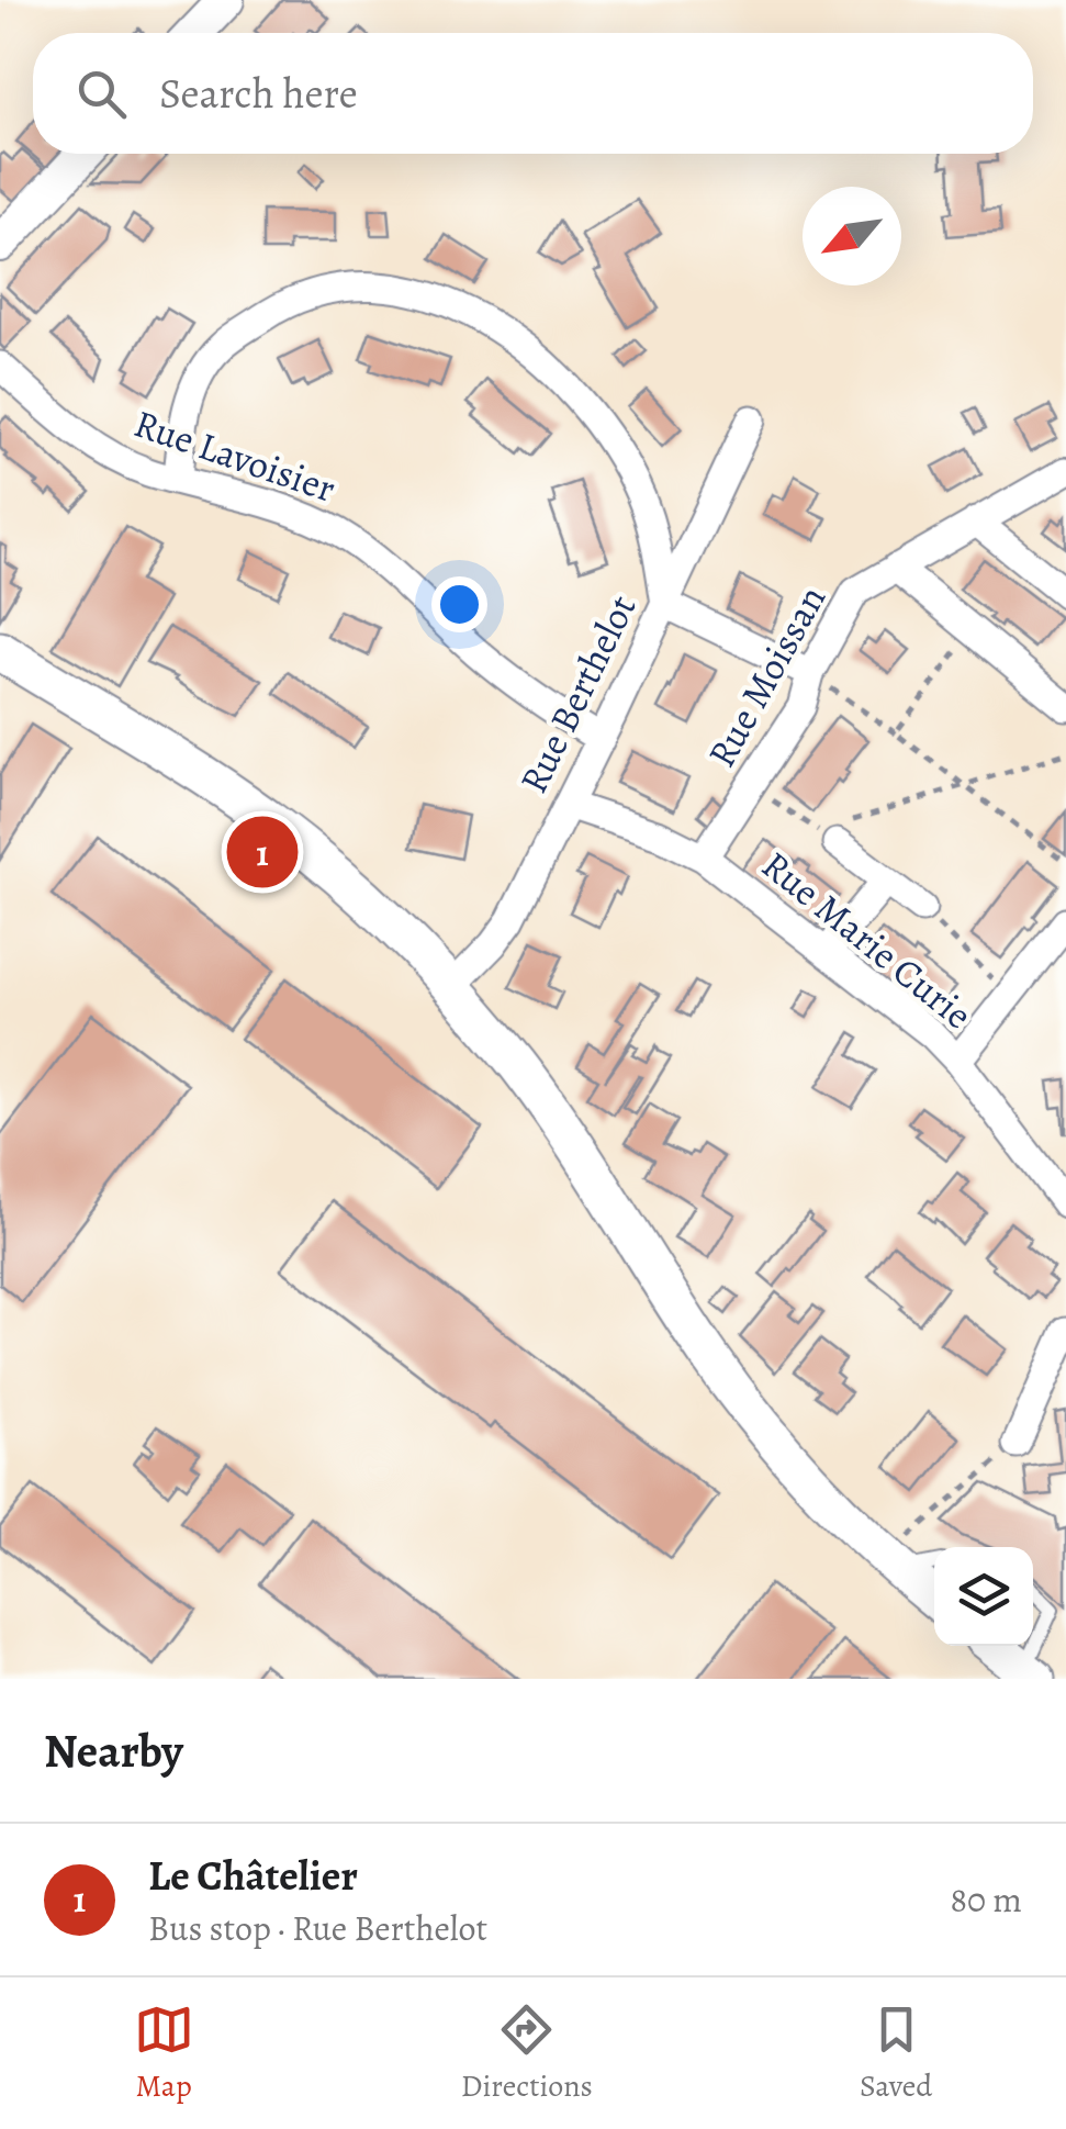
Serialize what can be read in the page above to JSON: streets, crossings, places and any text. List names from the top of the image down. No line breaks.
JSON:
{"streets":{"street":["Rue Lavoisier","Rue Moissan","Rue Berthelot","Rue Marie Curie"]},"crossings":[["Rue Lavoisier","Rue Berthelot"],["Rue Moissan","Rue Marie Curie"],["Rue Berthelot","Rue Marie Curie"]],"north":"bottom left","page":{"search":"Search here","pins":"1","heading":"Nearby","list":[{"mark":"1","name":"Le Châtelier","note":"Bus stop · Rue Berthelot","value":"80 m"}],"nav":["Map","Directions","Saved"]}}
